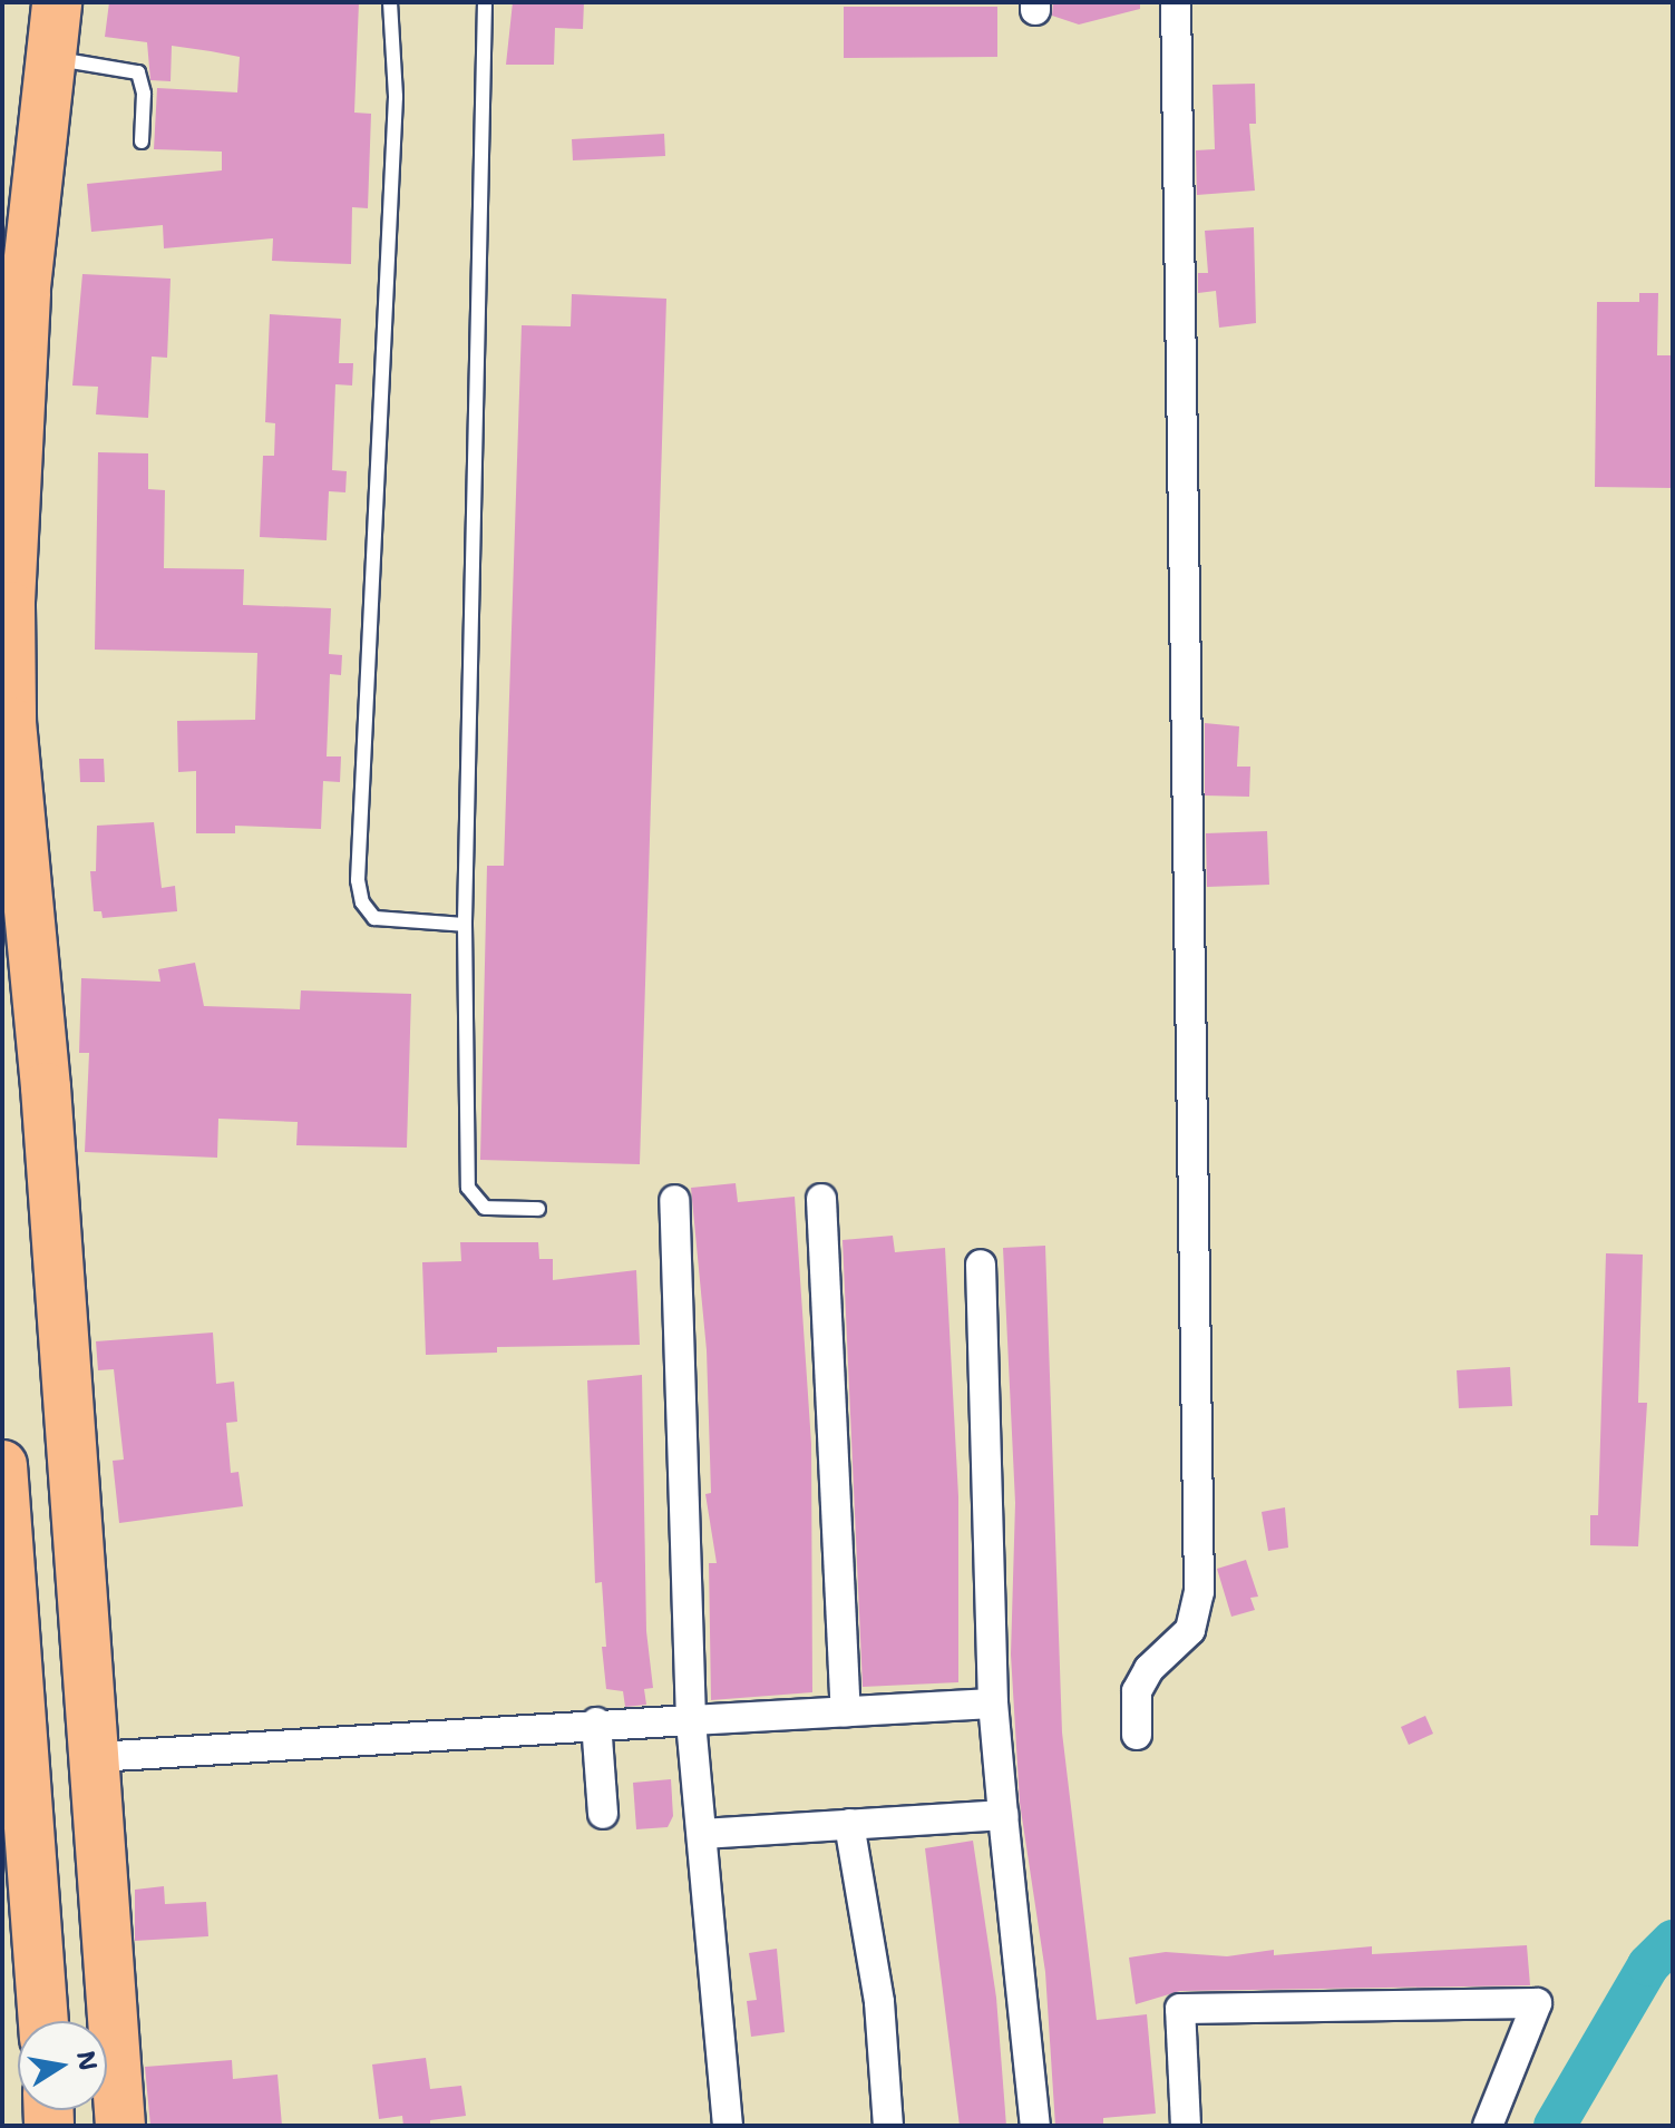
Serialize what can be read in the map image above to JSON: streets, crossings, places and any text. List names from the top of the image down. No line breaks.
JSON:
{"north":"right"}
